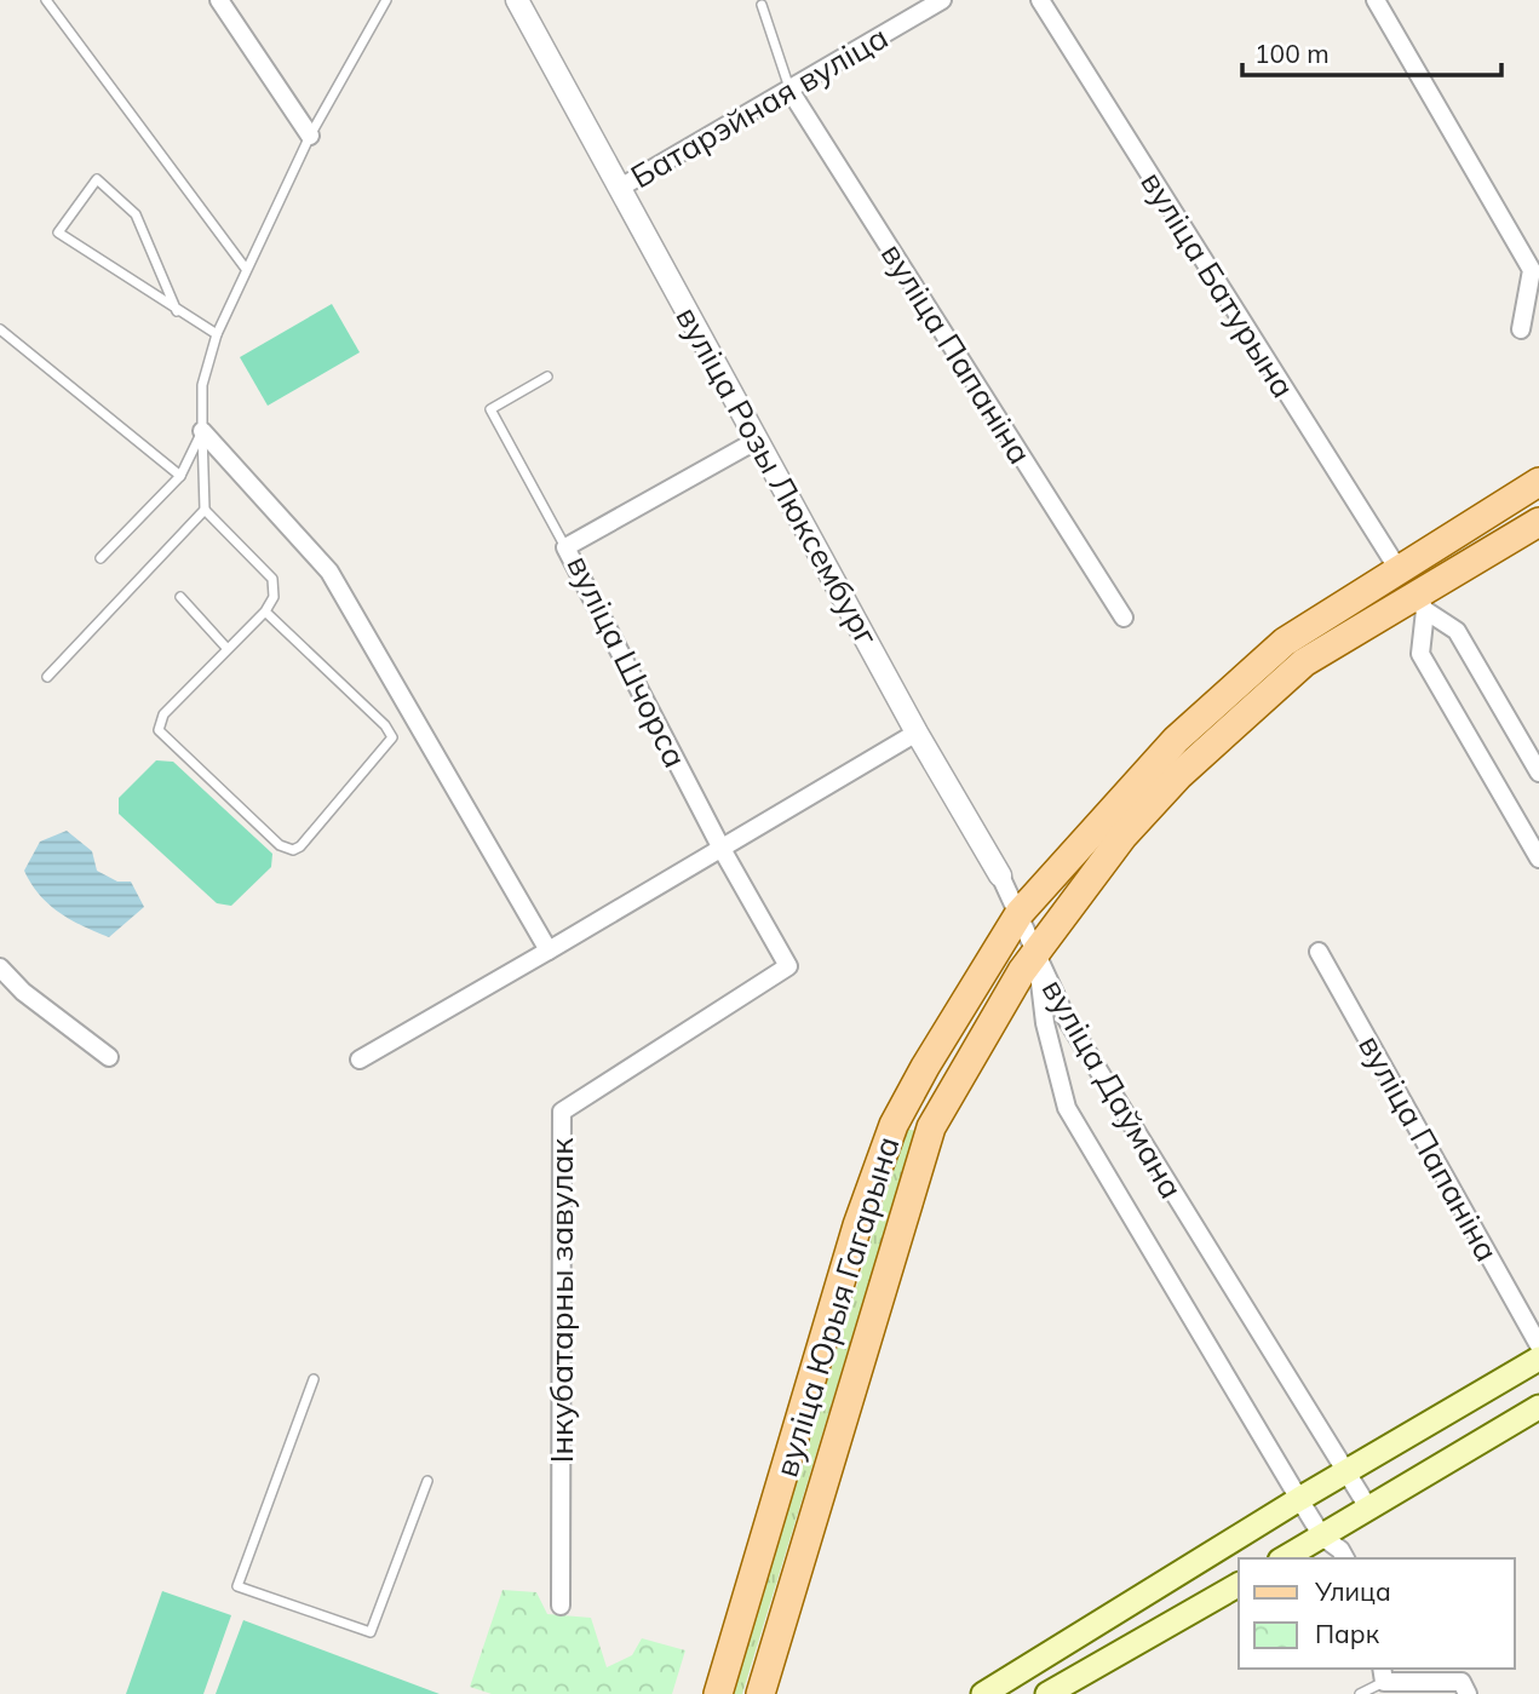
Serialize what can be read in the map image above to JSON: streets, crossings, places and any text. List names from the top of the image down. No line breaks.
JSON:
{"streets":{"main road":["вуліца Юрыя Гагарына"],"street":["Батарэйная вуліца","вуліца Батурына","вуліца Папаніна","вуліца Розы Люксембург","вуліца Шчорса","вуліца Даўмана","Інкубатарны завулак"]},"crossings":[["Батарэйная вуліца","вуліца Папаніна"],["Батарэйная вуліца","вуліца Розы Люксембург"],["вуліца Батурына","вуліца Юрыя Гагарына"],["вуліца Розы Люксембург","вуліца Шчорса"],["вуліца Розы Люксембург","вуліца Даўмана"],["вуліца Розы Люксембург","вуліца Юрыя Гагарына"],["вуліца Шчорса","Інкубатарны завулак"],["вуліца Даўмана","вуліца Юрыя Гагарына"]],"legend":["Улица","Парк"],"scale_bar":"100 m"}
